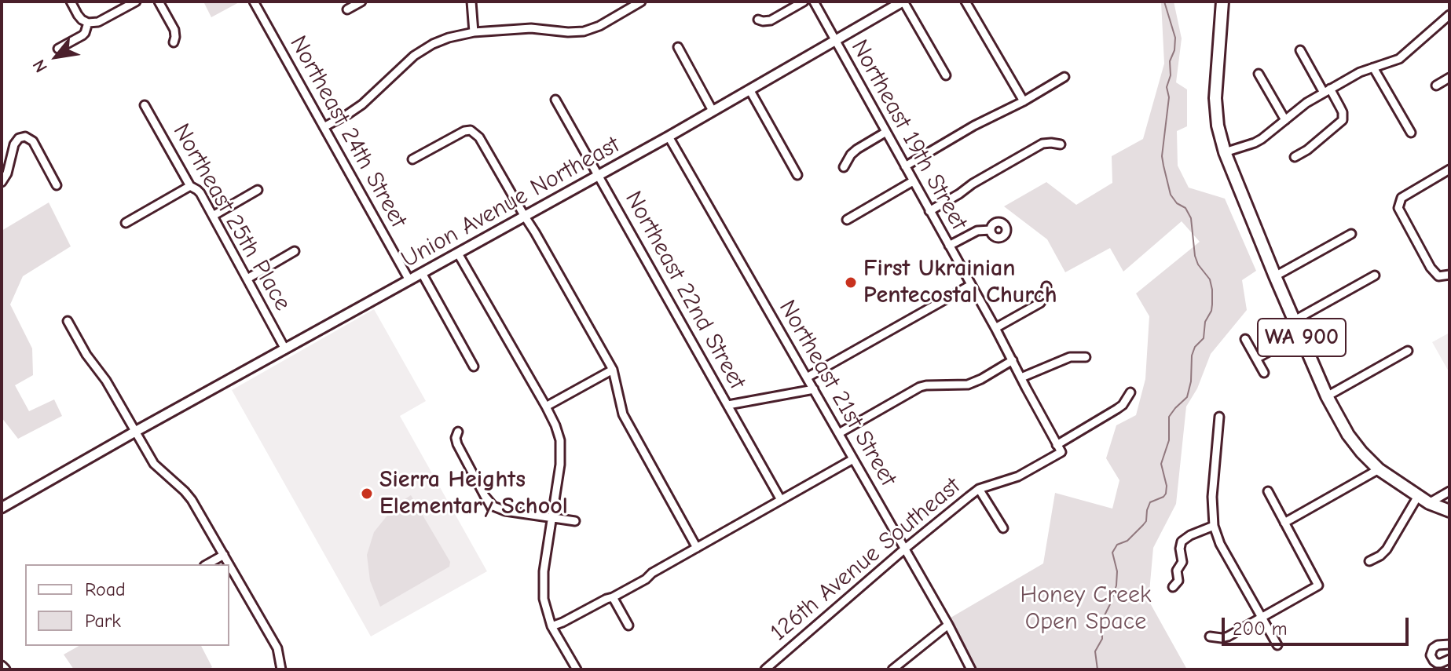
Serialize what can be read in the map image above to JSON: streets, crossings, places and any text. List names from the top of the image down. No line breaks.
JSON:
{"streets":{"main road":["WA 900"],"street":["Northeast 24th Street","Northeast 19th Street","Union Avenue Northeast","Northeast 25th Place","Northeast 22nd Street","Northeast 21st Street","126th Avenue Southeast"]},"crossings":[["Northeast 24th Street","Union Avenue Northeast"],["Northeast 19th Street","Union Avenue Northeast"],["Northeast 19th Street","126th Avenue Southeast"],["Union Avenue Northeast","Northeast 25th Place"],["Union Avenue Northeast","Northeast 22nd Street"],["Union Avenue Northeast","Northeast 21st Street"],["Northeast 21st Street","126th Avenue Southeast"]],"parks":["Honey Creek Open Space"],"places":["First Ukrainian Pentecostal Church","Sierra Heights Elementary School"],"legend":["Road","Park"],"scale_bar":"200 m","north":"bottom left"}
